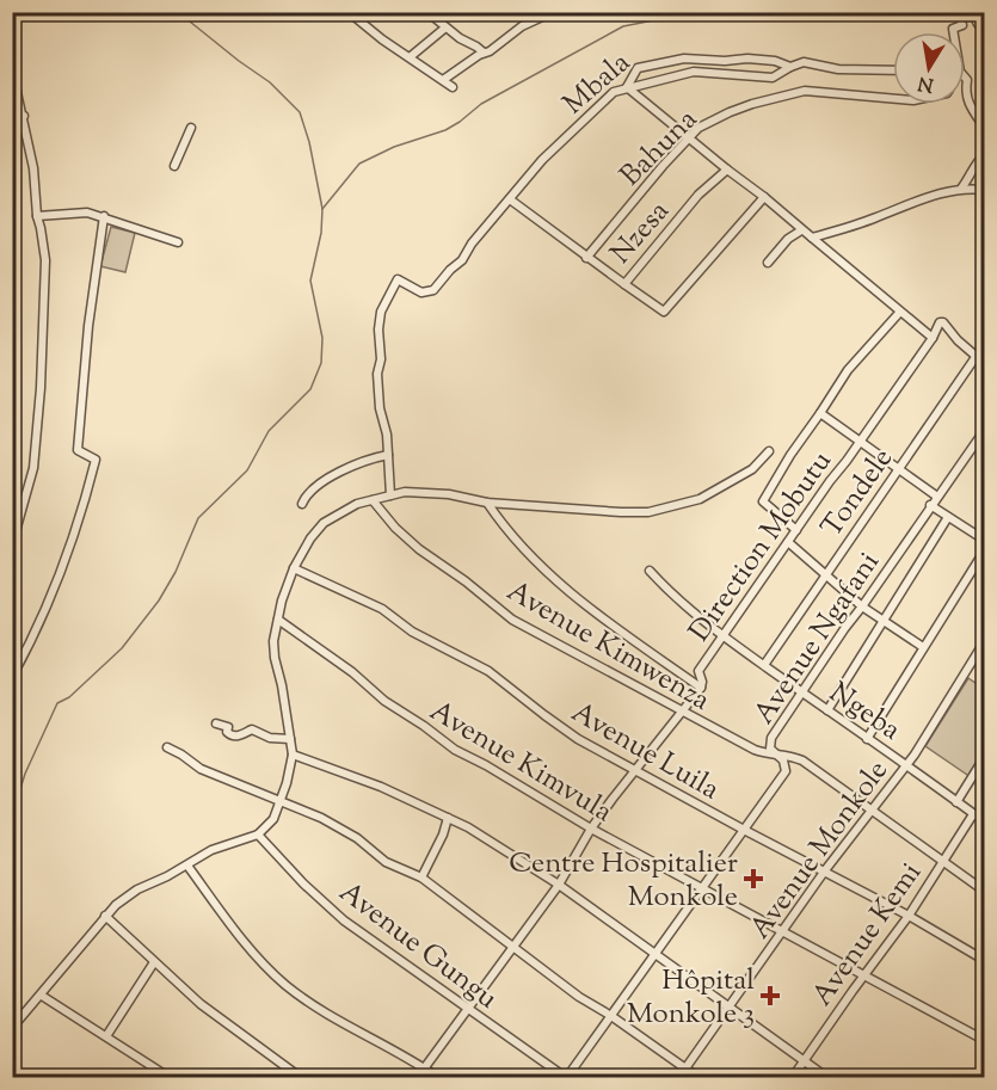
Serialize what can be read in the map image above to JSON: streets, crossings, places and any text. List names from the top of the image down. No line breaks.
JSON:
{"streets":{"street":["Mbala","Bahuna","Nzesa","Tondele","Direction Mobutu","Avenue Ngafani","Avenue Kimwenza","Ngeba","Avenue Luila","Avenue Kimvula","Avenue Monkole","Avenue Kemi","Avenue Gungu"]},"crossings":[["Mbala","Nzesa"],["Bahuna","Nzesa"],["Tondele","Ngeba"],["Direction Mobutu","Avenue Kimwenza"],["Direction Mobutu","Ngeba"],["Direction Mobutu","Avenue Luila"],["Direction Mobutu","Avenue Kimvula"],["Direction Mobutu","Avenue Gungu"],["Avenue Ngafani","Avenue Kimwenza"],["Avenue Ngafani","Ngeba"],["Avenue Kimwenza","Avenue Monkole"],["Avenue Kimwenza","Avenue Kemi"],["Ngeba","Avenue Monkole"],["Ngeba","Avenue Kemi"],["Avenue Luila","Avenue Monkole"],["Avenue Luila","Avenue Kemi"],["Avenue Kimvula","Avenue Monkole"],["Avenue Kimvula","Avenue Kemi"]],"places":{"health":["Centre Hospitalier Monkole","Hôpital Monkole 3"]},"north":"bottom"}
